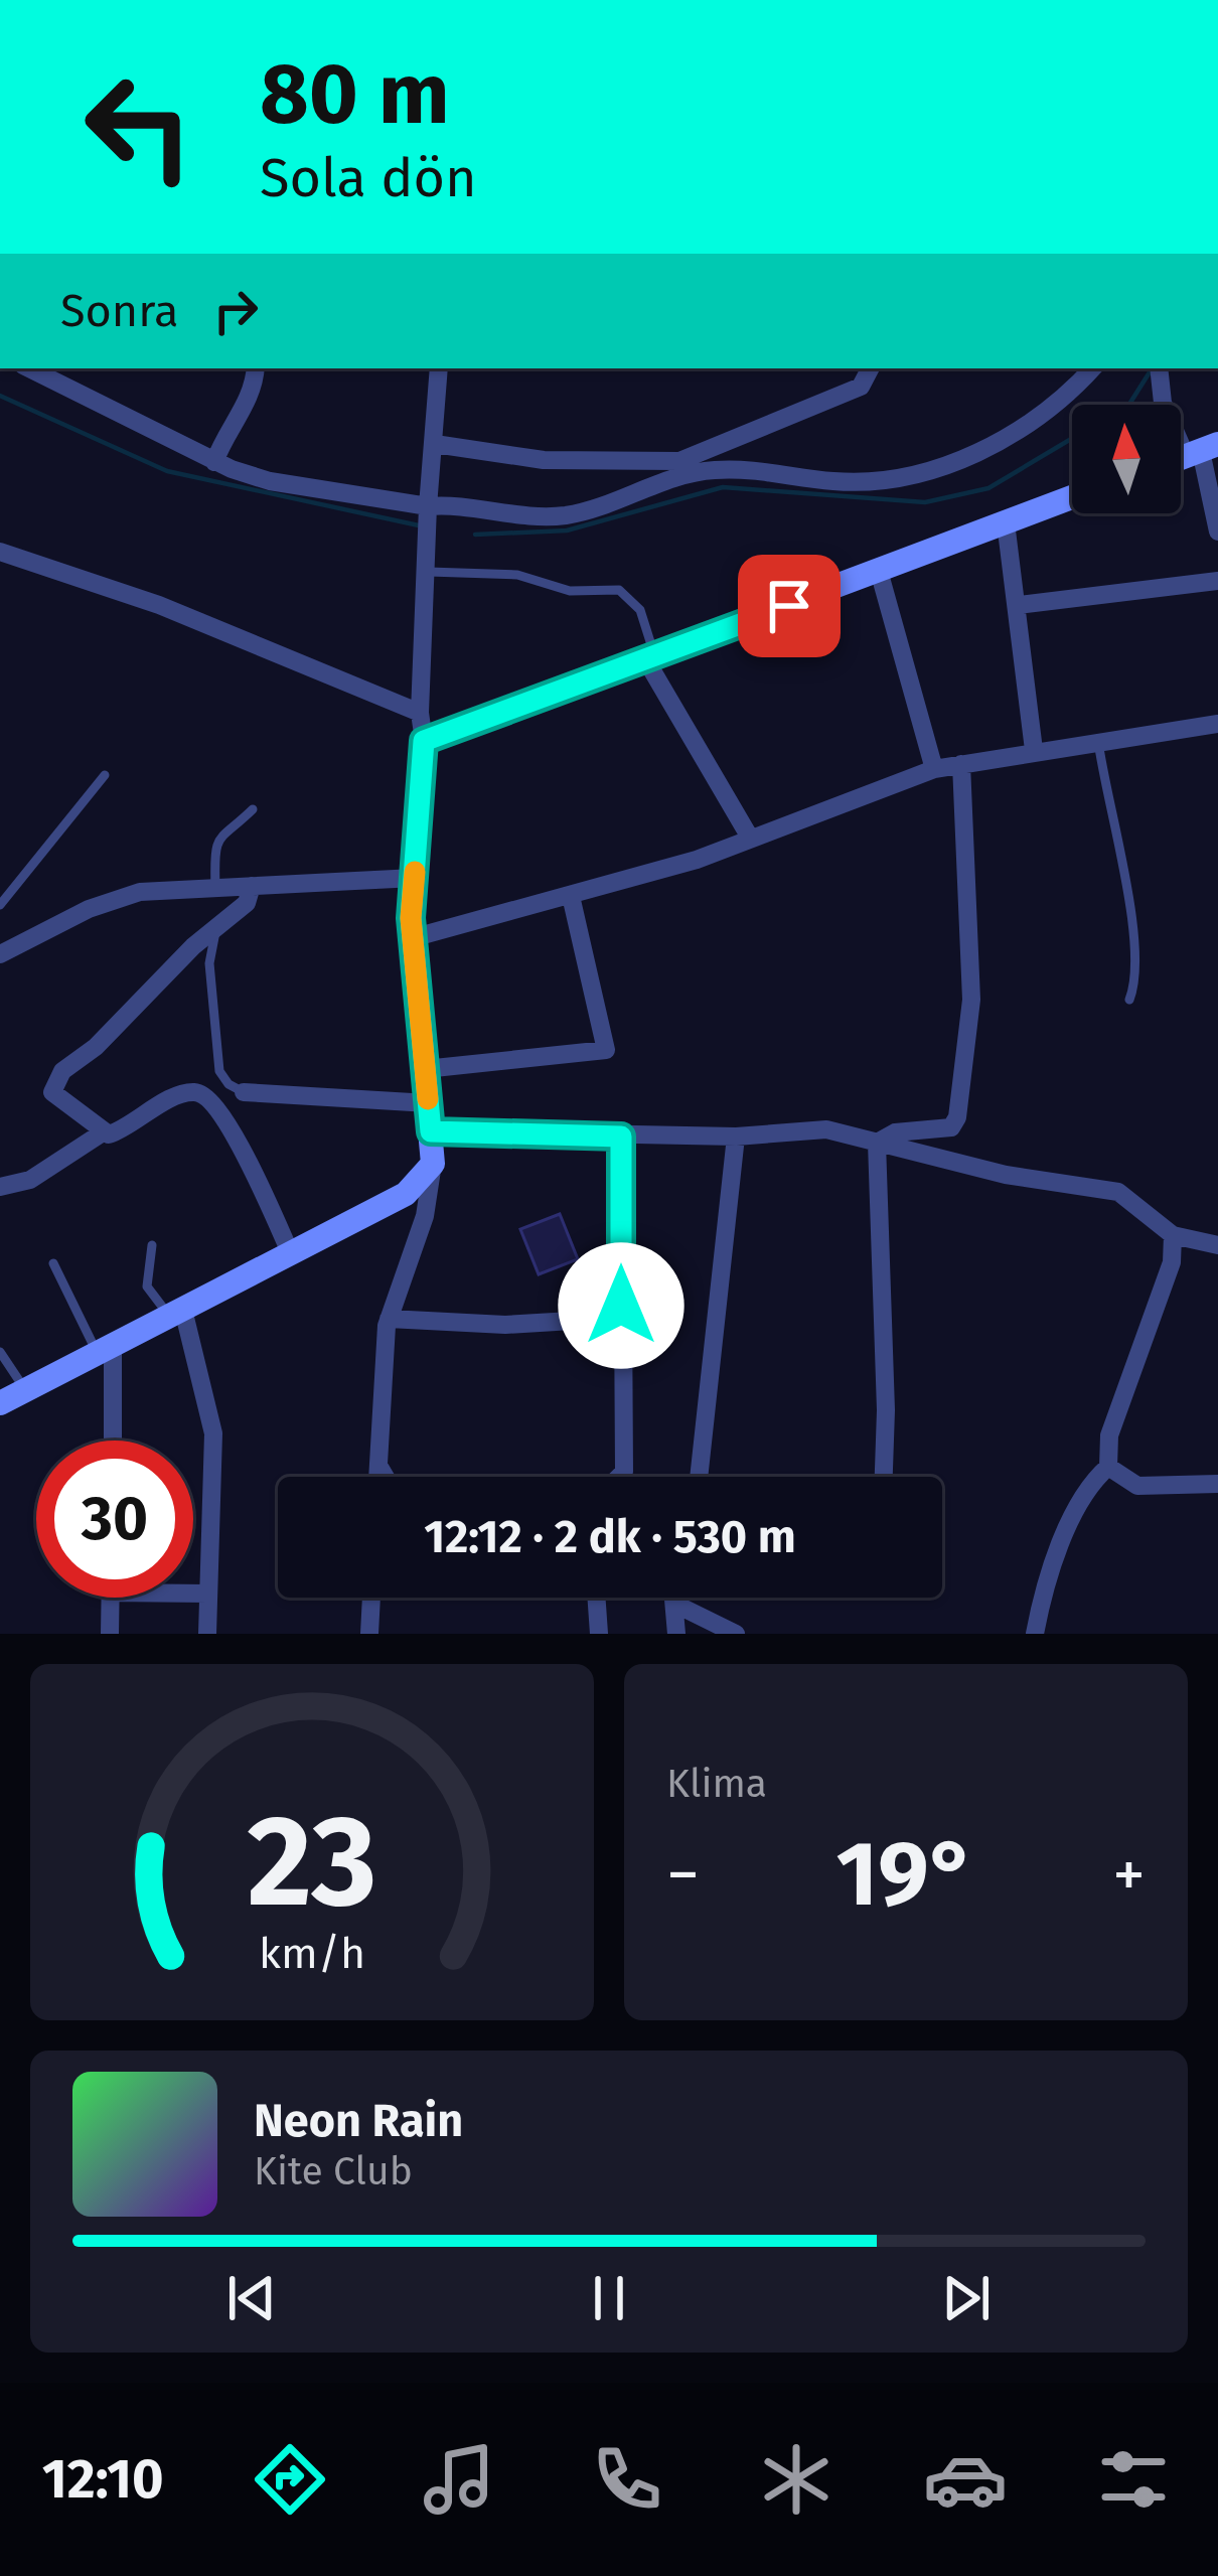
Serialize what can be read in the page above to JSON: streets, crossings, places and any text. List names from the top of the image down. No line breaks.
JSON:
{"north":"top","page":{"turn":["80 m","Sola dön"],"then":"Sonra","limit":"30","trip":"12:12 · 2 dk · 530 m","tile":"Klima","heat":["−","19°","+"],"song":["Neon Rain","Kite Club"],"tabs":"12:10","gauge":["23","km/h"]}}
